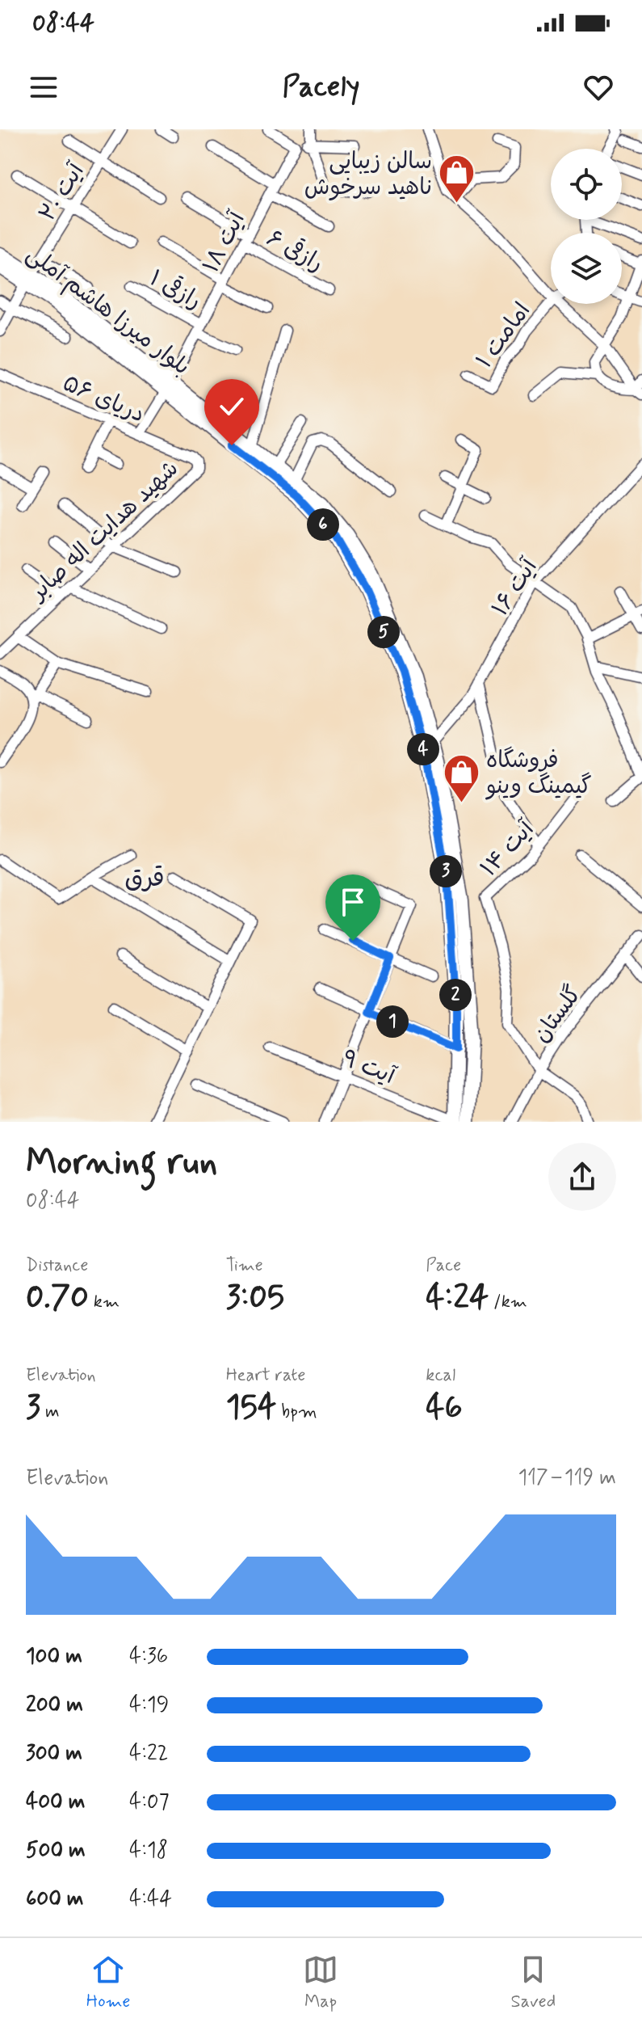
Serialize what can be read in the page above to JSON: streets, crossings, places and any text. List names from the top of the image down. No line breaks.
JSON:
{"streets":{"main road":["بلوار میرزا هاشم آملی"],"street":["آیت ۲۰","آیت ۱۸","رازقی ۶","رازقی ۱","امامت ۱","دریای ۵۶","شهید هدایت اله صابر","آیت ۱۶","آيت ۱۴","گلستان","آیت ۹"]},"crossings":[["آیت ۲۰","بلوار میرزا هاشم آملی"],["آیت ۱۸","رازقی ۶"],["آیت ۱۸","رازقی ۱"],["آیت ۱۸","بلوار میرزا هاشم آملی"],["آیت ۱۸","دریای ۵۶"],["بلوار میرزا هاشم آملی","آیت ۱۶"],["بلوار میرزا هاشم آملی","آیت ۹"],["دریای ۵۶","شهید هدایت اله صابر"],["آيت ۱۴","گلستان"]],"districts":["قرق"],"places":{"shop":["سالن زیبایی ناهید سرخوش","فروشگاه گیمینگ وینو"]},"page":{"status":"08:44","header":"Pacely","pins":["6","5","4","3","2","1"],"heading":["Morning run","08:44"],"stats":[["Distance","0.70 km"],["Time","3:05"],["Pace","4:24 /km"],["Elevation","3 m"],["Heart rate","154 bpm"],["kcal","46"]],"chart":["Elevation","117–119 m"],"list":[{"name":"100 m","note":"4:36"},{"name":"200 m","note":"4:19"},{"name":"300 m","note":"4:22"},{"name":"400 m","note":"4:07"},{"name":"500 m","note":"4:18"},{"name":"600 m","note":"4:44"}],"tabs":["Home","Map","Saved"]}}
